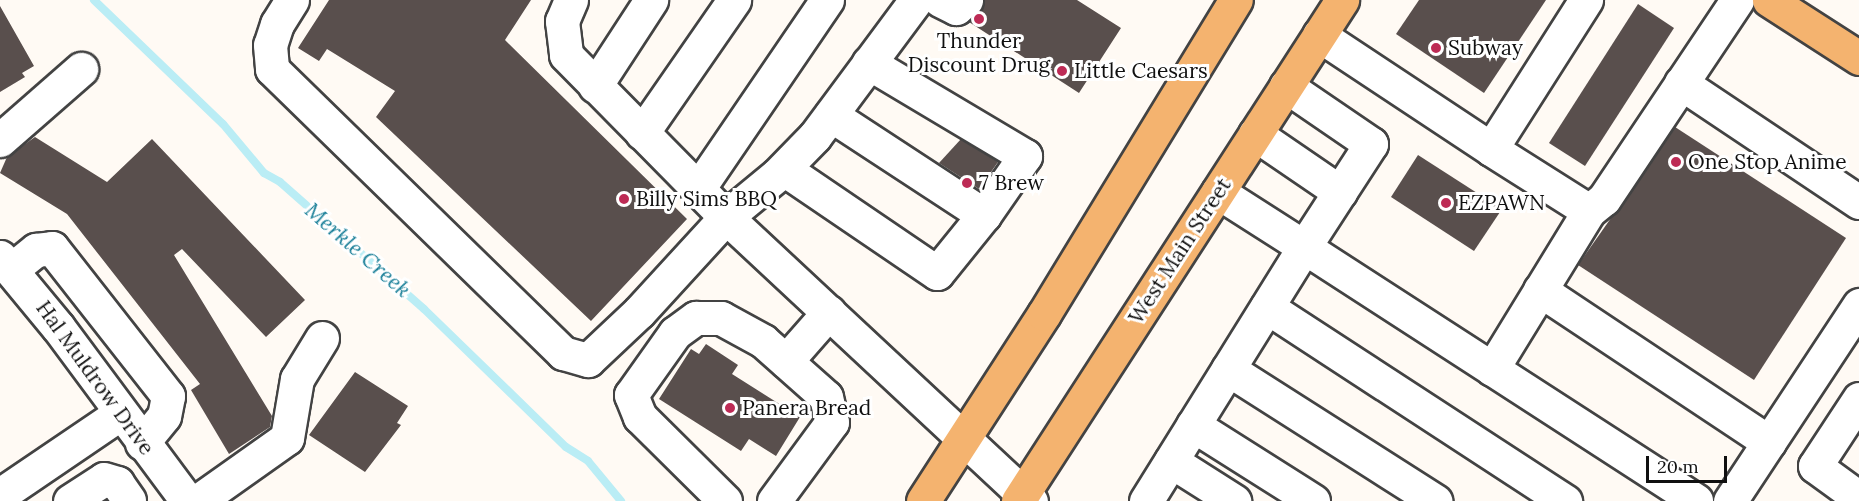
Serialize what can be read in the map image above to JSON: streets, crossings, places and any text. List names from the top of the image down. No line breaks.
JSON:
{"streets":{"main road":["West Main Street"],"street":["Hal Muldrow Drive"]},"water":["Merkle Creek"],"places":["Thunder Discount Drug","Subway","Little Caesars","One Stop Anime","7 Brew","Billy Sims BBQ","EZPAWN","Panera Bread"],"scale_bar":"20 m"}
